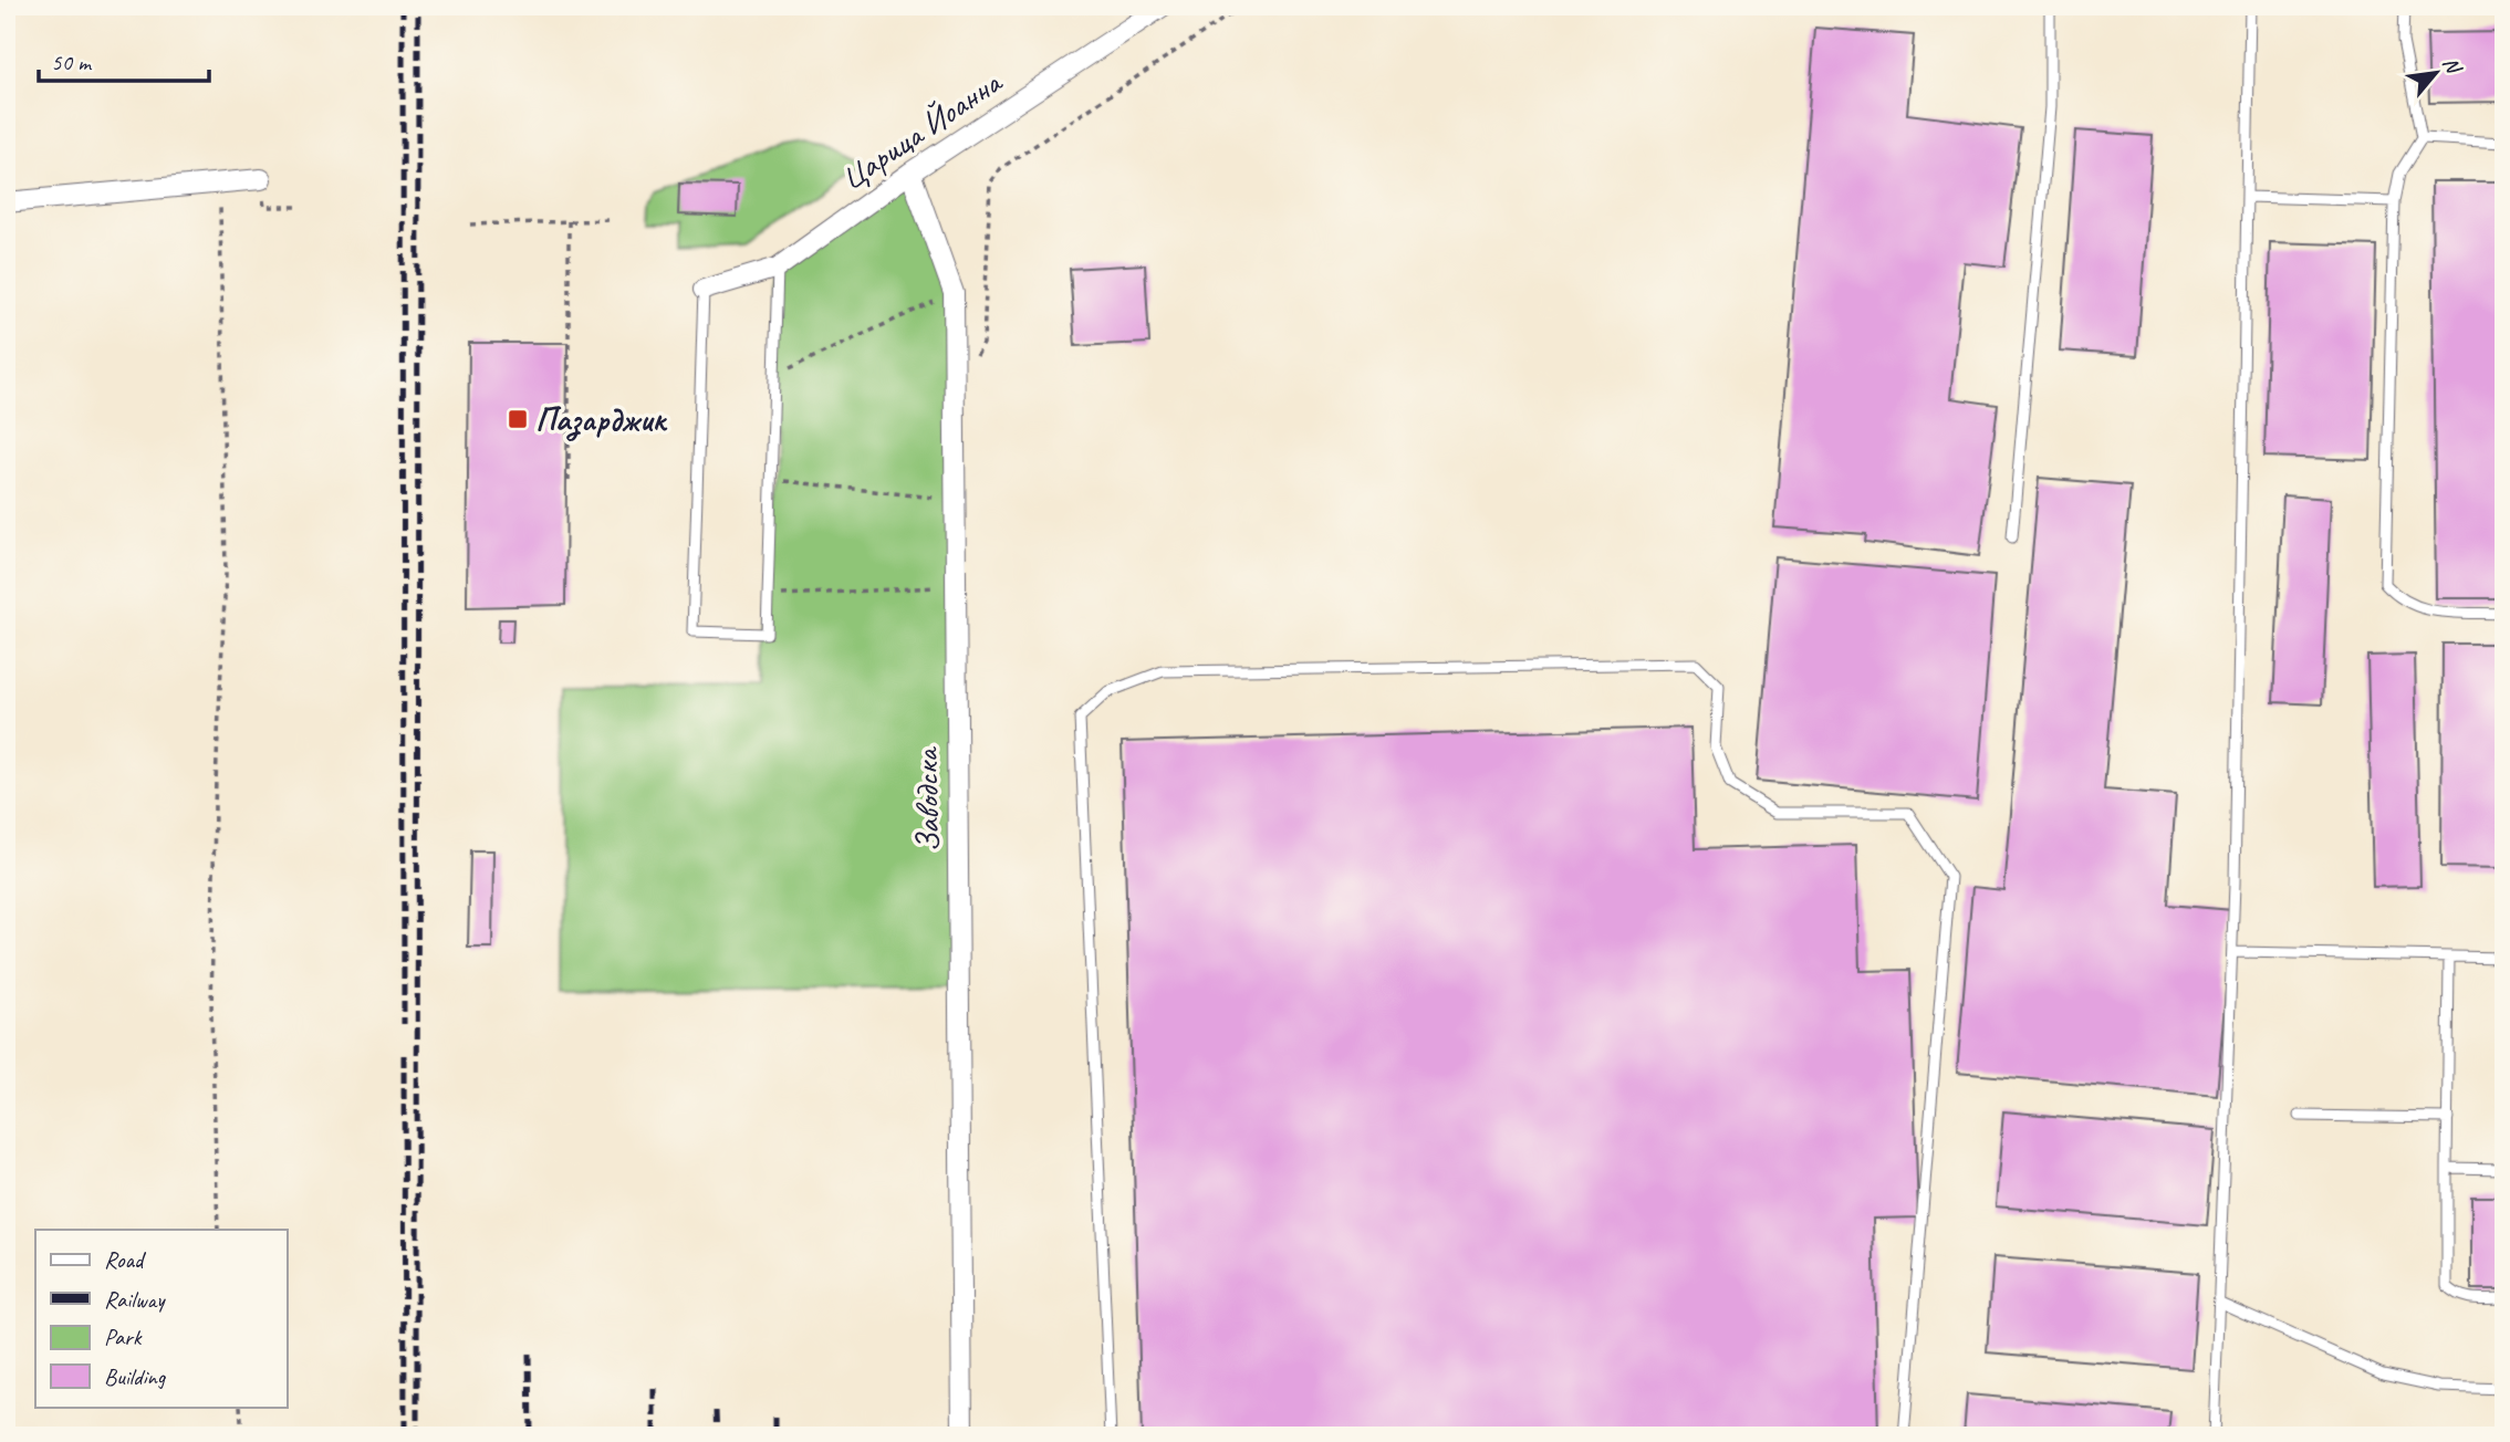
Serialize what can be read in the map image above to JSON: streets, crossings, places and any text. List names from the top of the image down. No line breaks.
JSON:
{"streets":{"street":["Царица Йоанна","Заводска"]},"crossings":[["Царица Йоанна","Заводска"]],"places":{"transit":["Пазарджик"]},"legend":["Road","Railway","Park","Building"],"scale_bar":"50 m","north":"top right"}
